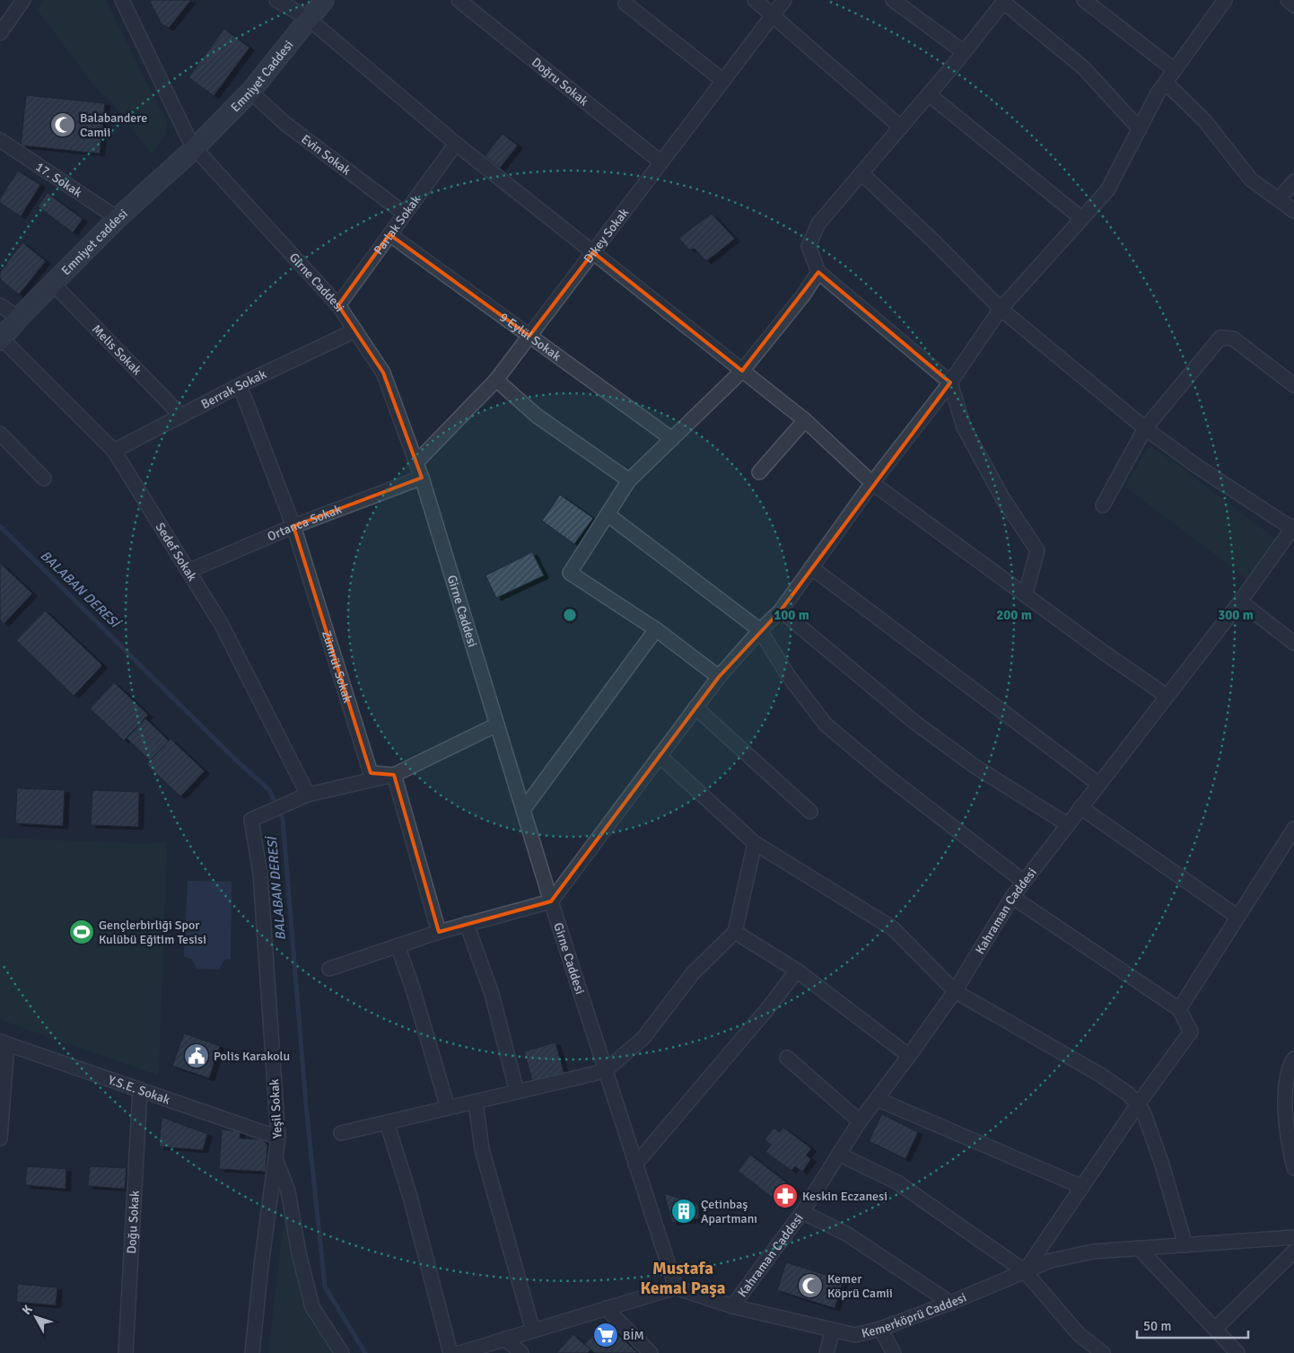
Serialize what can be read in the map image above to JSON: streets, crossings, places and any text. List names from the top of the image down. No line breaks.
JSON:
{"streets":{"street":["Emniyet Caddesi","Doğru Sokak","Evin Sokak","17. Sokak","Parlak Sokak","Dikey Sokak","Emniyet caddesi","Girne Caddesi","9 Eylül Sokak","Melis Sokak","Berrak Sokak","Ortanca Sokak","Sedef Sokak","Zümrüt Sokak","Kahraman Caddesi","Y.S.E. Sokak","Yeşil Sokak","Doğu Sokak","Kemerköprü Caddesi"]},"crossings":[["Emniyet Caddesi","Evin Sokak"],["Emniyet Caddesi","Emniyet caddesi"],["Emniyet Caddesi","Girne Caddesi"],["Doğru Sokak","Dikey Sokak"],["Evin Sokak","Parlak Sokak"],["17. Sokak","Emniyet caddesi"],["Parlak Sokak","Girne Caddesi"],["Parlak Sokak","9 Eylül Sokak"],["Dikey Sokak","Girne Caddesi"],["Dikey Sokak","9 Eylül Sokak"],["Emniyet caddesi","Girne Caddesi"],["Emniyet caddesi","Melis Sokak"],["Emniyet caddesi","Sedef Sokak"],["Girne Caddesi","Berrak Sokak"],["Girne Caddesi","Ortanca Sokak"],["Girne Caddesi","Kemerköprü Caddesi"],["Melis Sokak","Berrak Sokak"],["Berrak Sokak","Sedef Sokak"],["Berrak Sokak","Zümrüt Sokak"],["Ortanca Sokak","Sedef Sokak"],["Ortanca Sokak","Zümrüt Sokak"],["Sedef Sokak","Yeşil Sokak"],["Kahraman Caddesi","Kemerköprü Caddesi"],["Y.S.E. Sokak","Yeşil Sokak"],["Y.S.E. Sokak","Doğu Sokak"]],"districts":["Mustafa Kemal Paşa"],"water":["BALABAN DERESİ"],"places":{"mosque":["Balabandere Camii","Kemer Köprü Camii"],"sports":["Gençlerbirliği Spor Kulübü Eğitim Tesisi"],"public building":["Polis Karakolu"],"pharmacy":["Keskin Eczanesi"],"building":["Çetinbaş Apartmanı"],"supermarket":["BİM"]},"scale_bar":"50 m","north":"top left","rings":["100 m","200 m","300 m"]}
